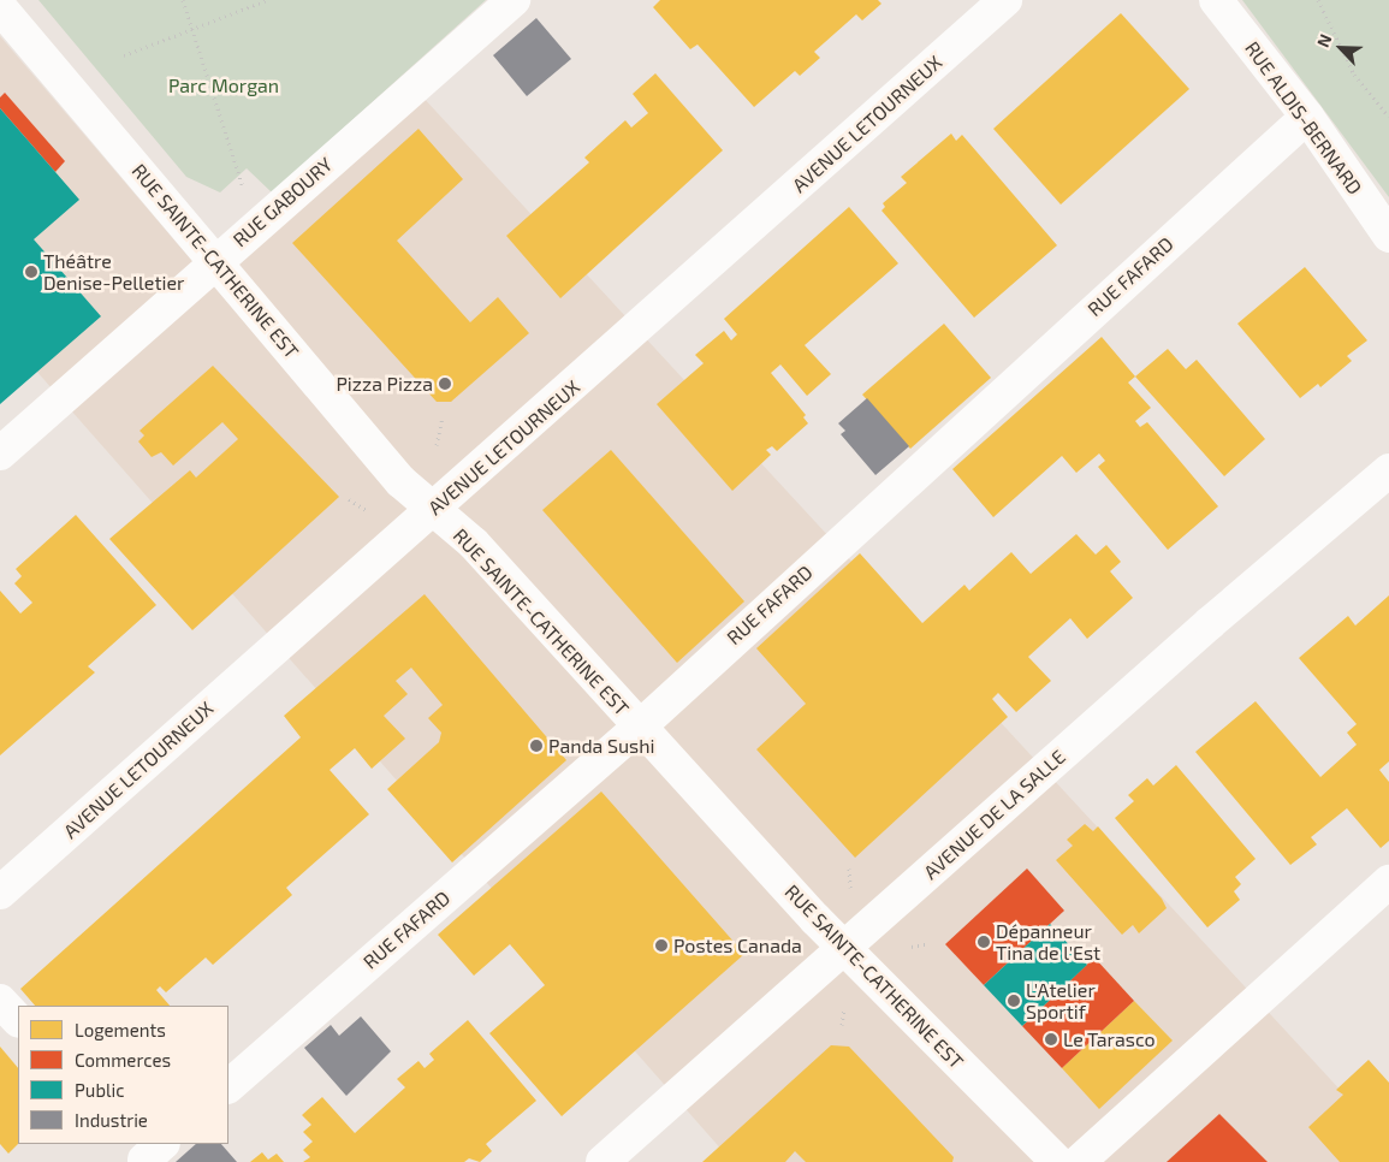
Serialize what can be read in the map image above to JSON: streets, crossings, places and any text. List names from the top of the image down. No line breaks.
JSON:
{"streets":{"street":["RUE ALDIS-BERNARD","AVENUE LETOURNEUX","RUE GABOURY","RUE SAINTE-CATHERINE EST","RUE FAFARD","AVENUE DE LA SALLE"]},"crossings":[["RUE ALDIS-BERNARD","RUE FAFARD"],["AVENUE LETOURNEUX","RUE SAINTE-CATHERINE EST"],["RUE GABOURY","RUE SAINTE-CATHERINE EST"],["RUE SAINTE-CATHERINE EST","RUE FAFARD"],["RUE SAINTE-CATHERINE EST","AVENUE DE LA SALLE"]],"parks":["Parc Morgan"],"places":["Théâtre Denise-Pelletier","Pizza Pizza","Panda Sushi","Dépanneur Tina de l'Est","Postes Canada","L'Atelier Sportif","Le Tarasco"],"legend":["Logements","Commerces","Public","Industrie"],"north":"top left"}
